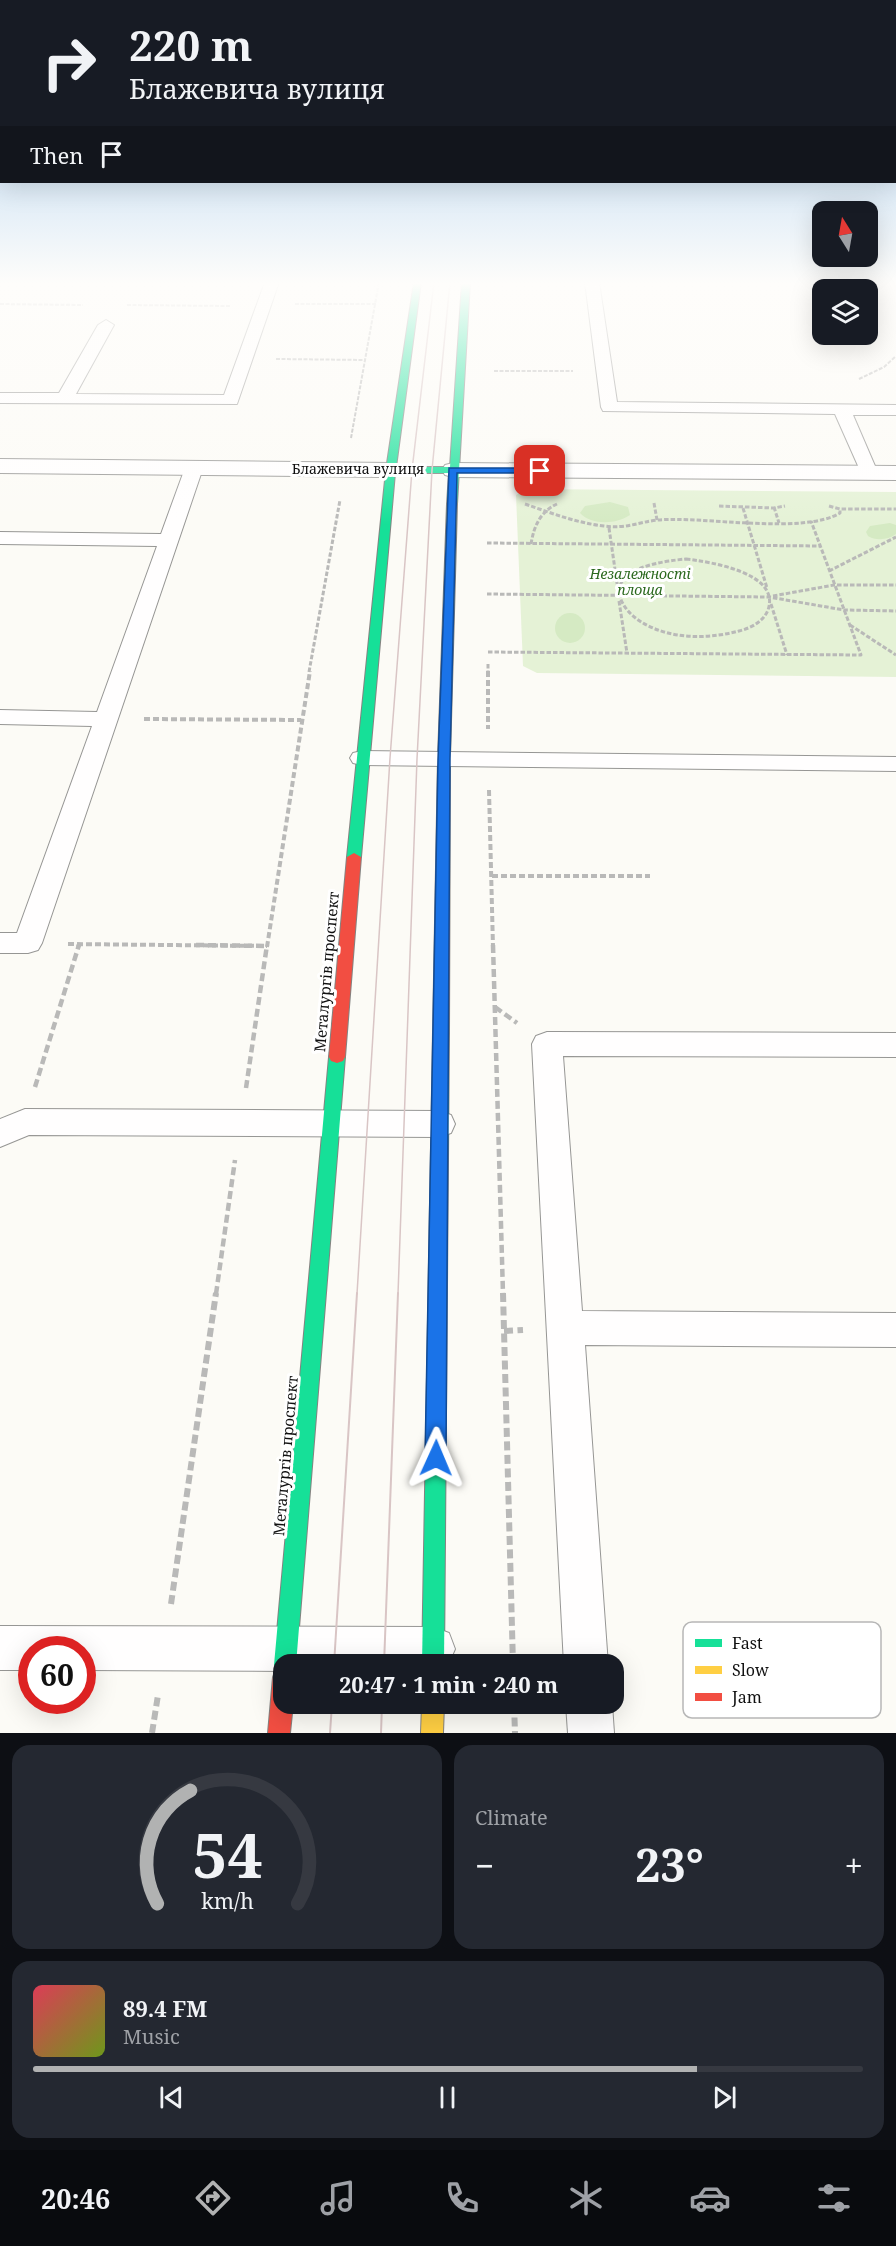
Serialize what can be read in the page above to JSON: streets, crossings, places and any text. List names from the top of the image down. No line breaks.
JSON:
{"streets":{"main road":["Блажевича вулиця","Металургів проспект"]},"crossings":[["Блажевича вулиця","Металургів проспект"]],"parks":["Незалежності площа"],"legend":["Fast","Slow","Jam"],"north":"top","page":{"turn":["220 m","Блажевича вулиця"],"then":"Then","limit":"60","trip":"20:47 · 1 min · 240 m","tile":"Climate","heat":["−","23°","+"],"song":["89.4 FM","Music"],"tabs":"20:46","gauge":["54","km/h"]}}
